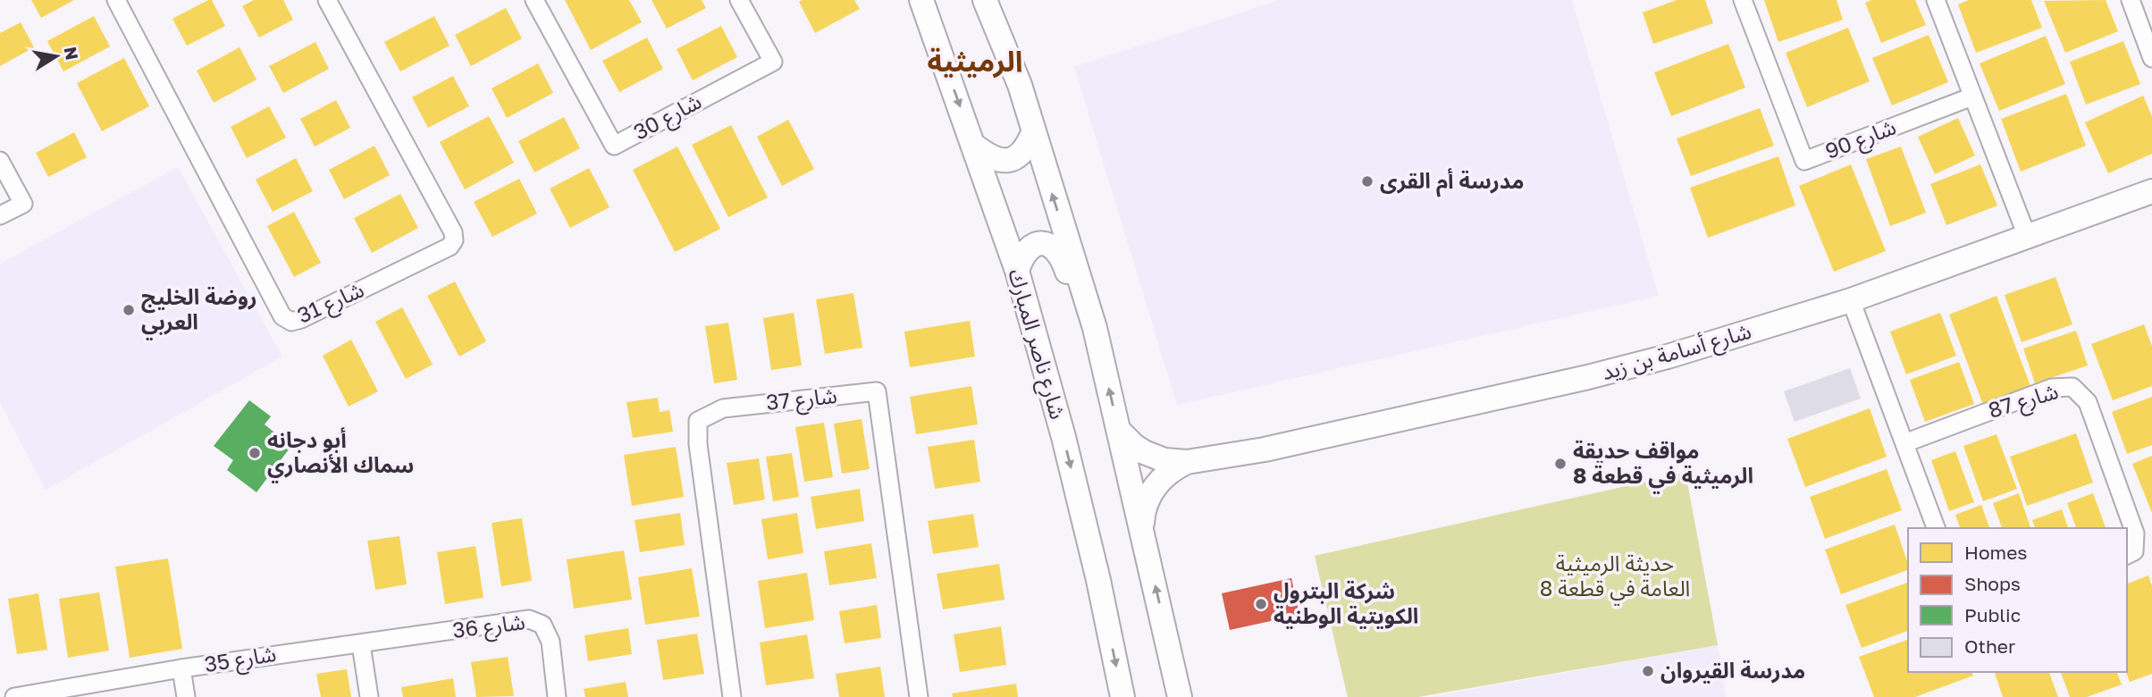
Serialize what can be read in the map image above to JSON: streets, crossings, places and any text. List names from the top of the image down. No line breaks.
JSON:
{"streets":{"street":["شارع 30","شارع 90","شارع 31","شارع ناصر المبارك","شارع أسامة بن زيد","شارع 37","شارع 87","شارع 36","شارع 35"]},"crossings":[["شارع 36","شارع 35"]],"districts":["الرميثية"],"parks":["حديثة الرميثية العامة في قطعة 8"],"places":["مدرسة أم القرى","روضة الخليج العربي","أبو دجانه سماك الأنصاري","مواقف حديقة الرميثية في قطعة 8","شركة البترول الكويتية الوطنية","مدرسة القيروان"],"legend":["Homes","Shops","Public","Other"],"north":"right"}
